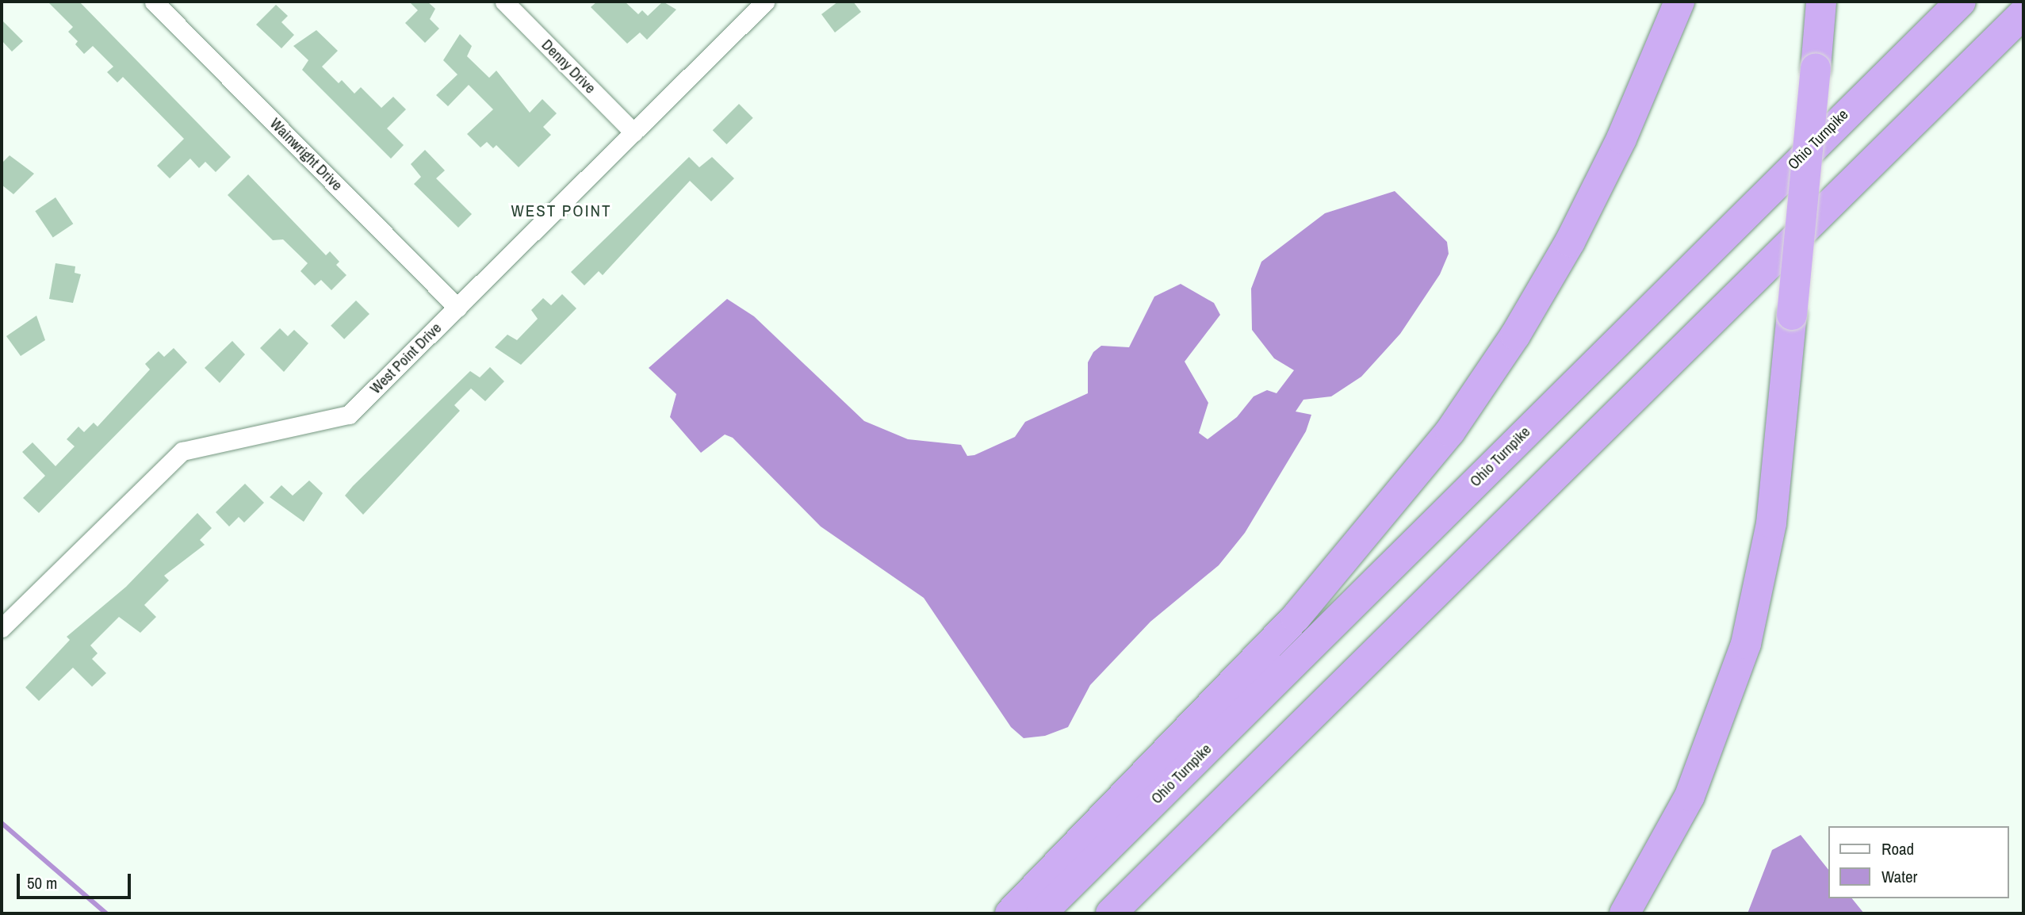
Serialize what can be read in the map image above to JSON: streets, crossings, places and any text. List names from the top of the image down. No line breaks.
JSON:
{"streets":{"highway":["Ohio Turnpike"],"street":["Denny Drive","Wainwright Drive","West Point Drive"]},"crossings":[["Denny Drive","West Point Drive"],["Wainwright Drive","West Point Drive"]],"districts":["WEST POINT"],"legend":["Road","Water"],"scale_bar":"50 m"}
